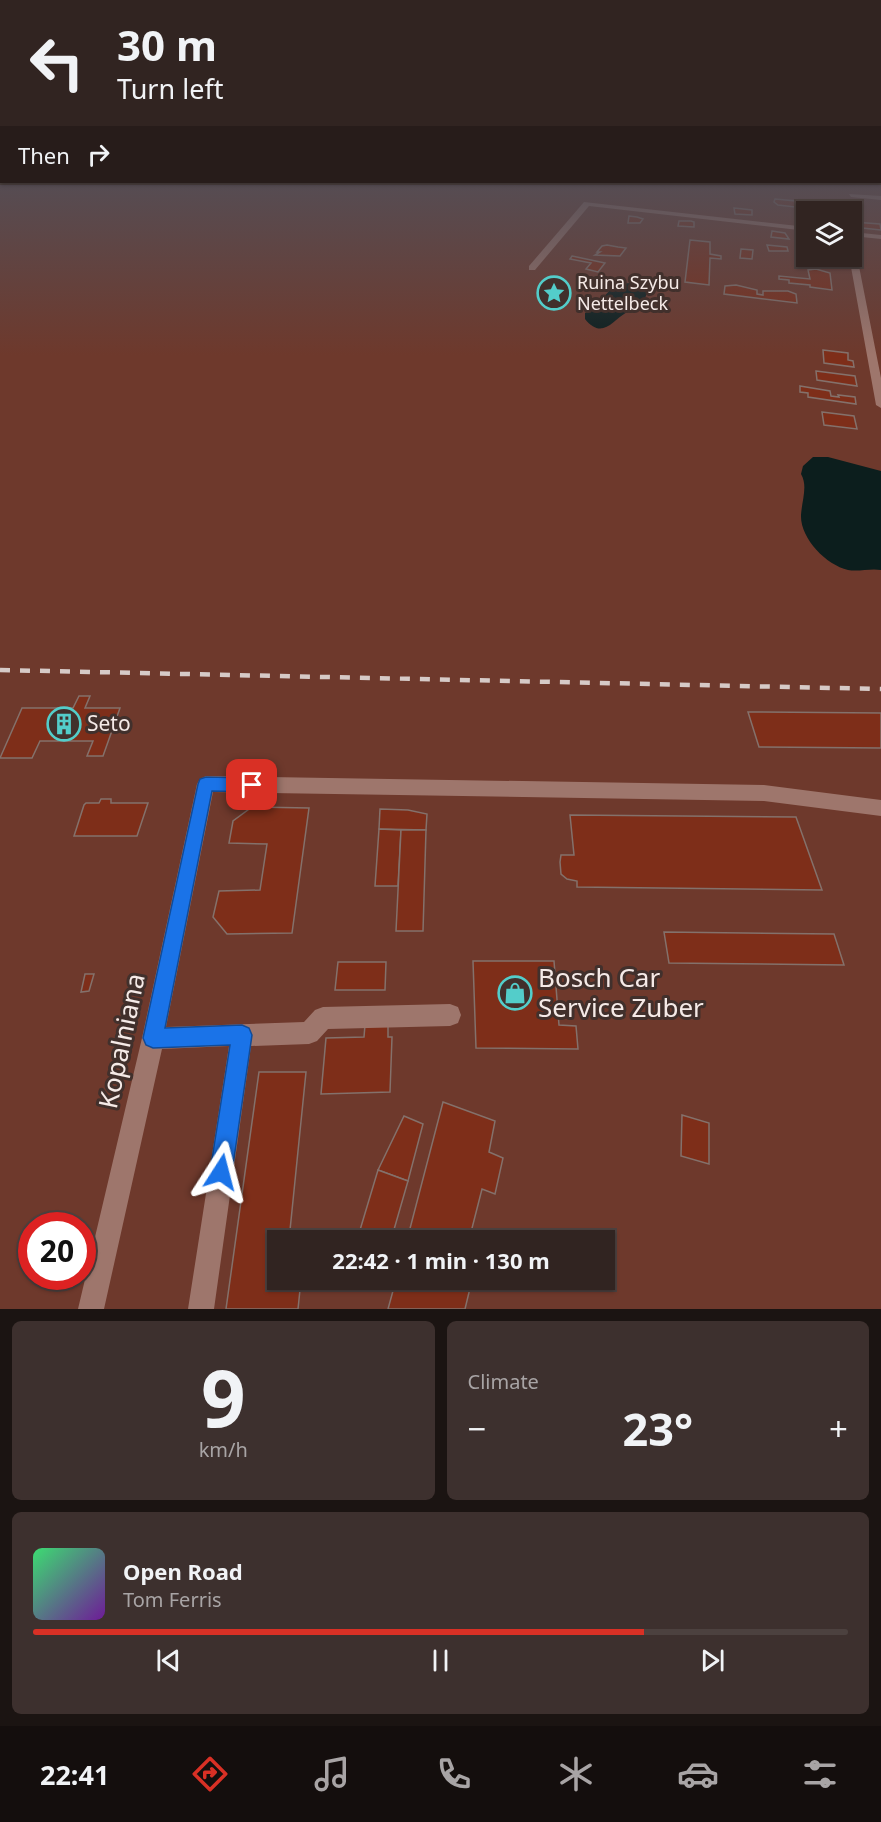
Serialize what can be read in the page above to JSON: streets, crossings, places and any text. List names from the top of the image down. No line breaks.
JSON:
{"streets":{"street":["Kopalniana"]},"places":{"place":["Ruina Szybu Nettelbeck"],"building":["Seto"],"shop":["Bosch Car Service Zuber"]},"page":{"turn":["30 m","Turn left"],"then":"Then","limit":"20","trip":"22:42 · 1 min · 130 m","tile":[["9","km/h"],"Climate"],"heat":["−","23°","+"],"song":["Open Road","Tom Ferris"],"tabs":"22:41"}}
